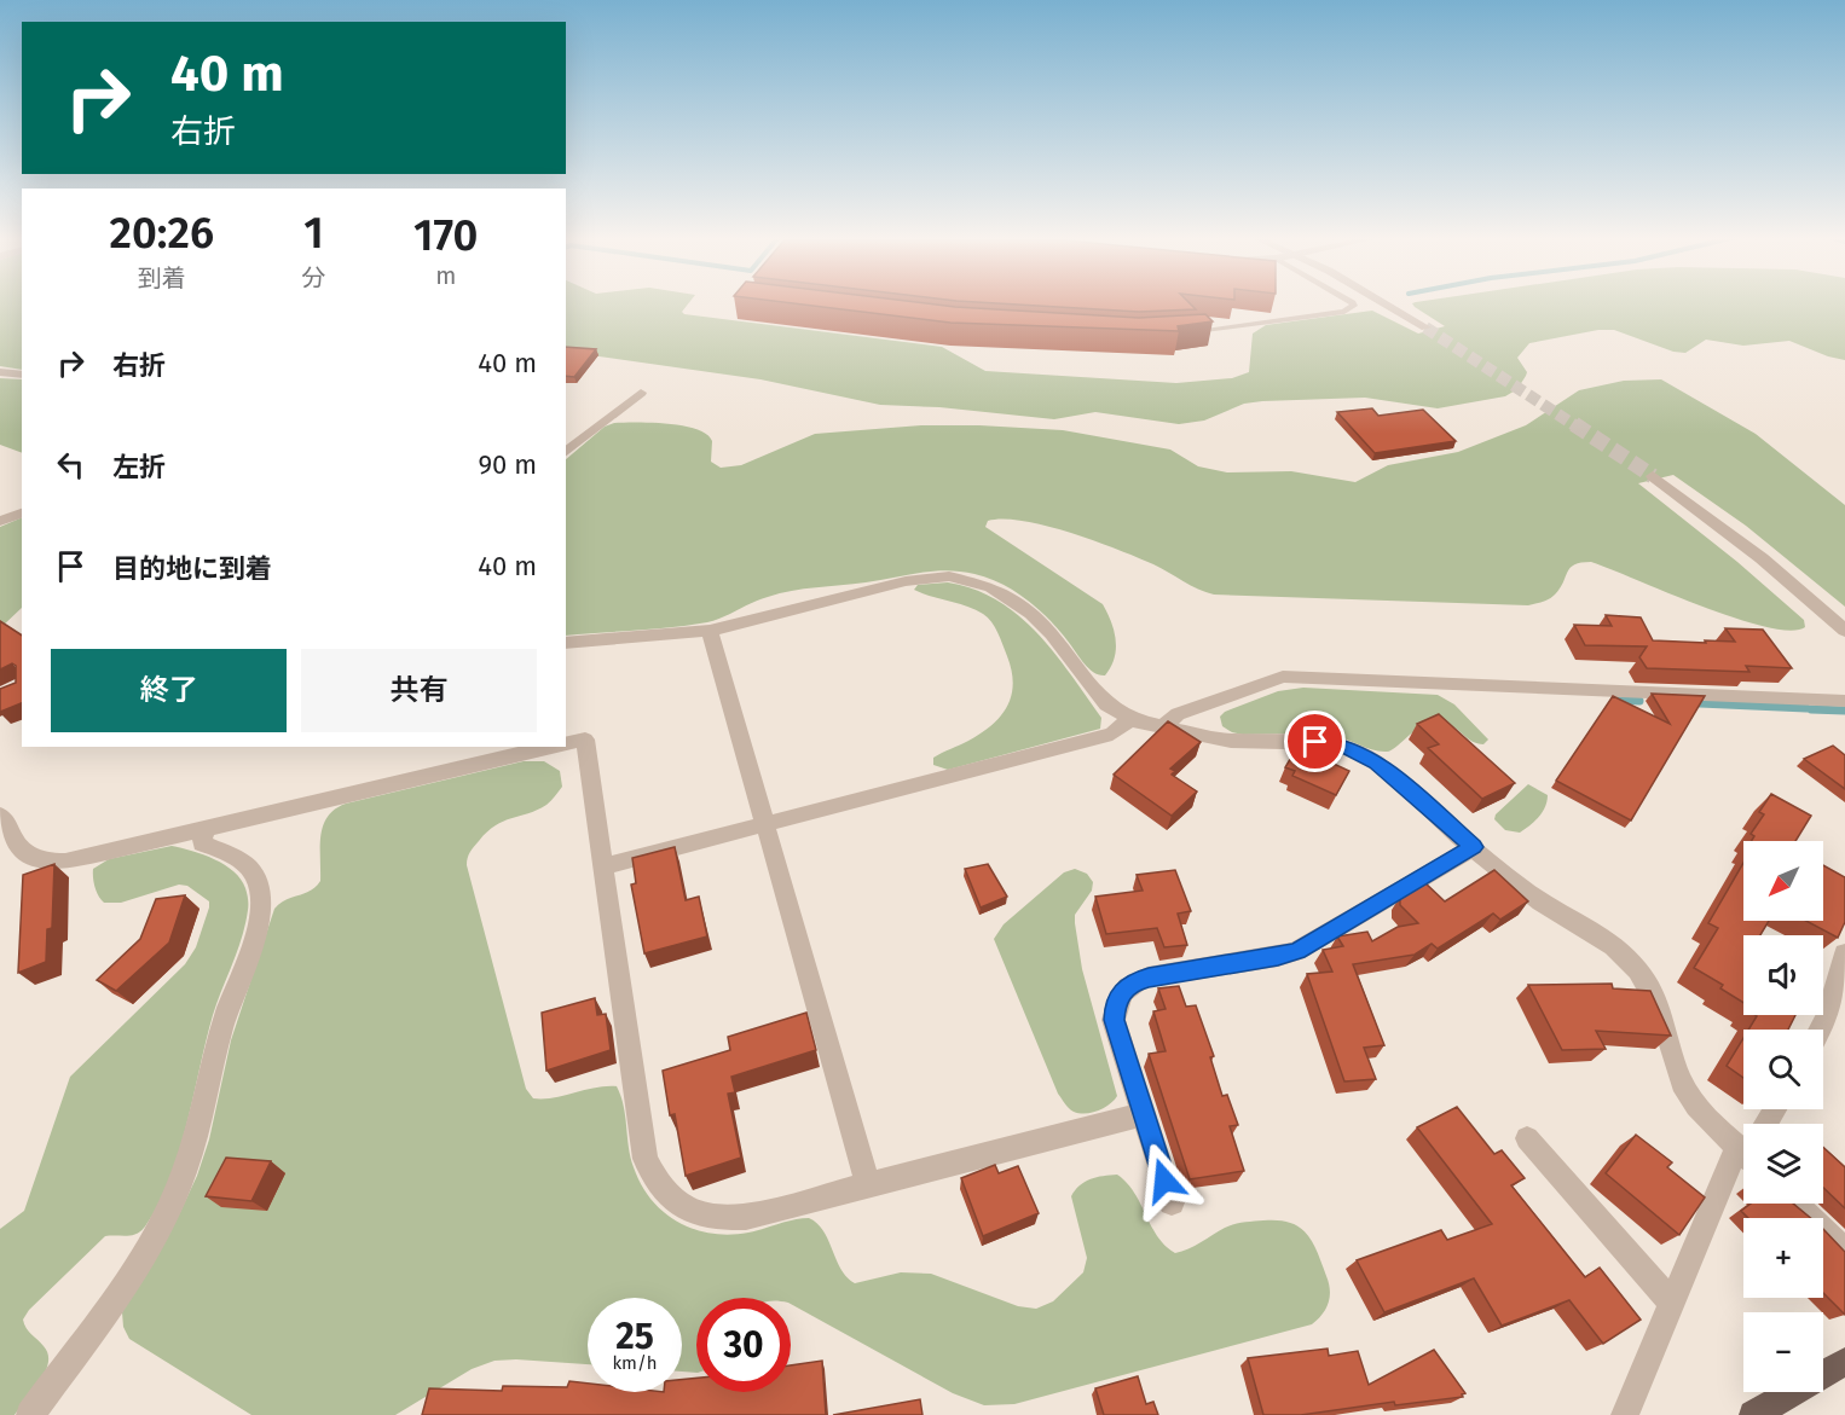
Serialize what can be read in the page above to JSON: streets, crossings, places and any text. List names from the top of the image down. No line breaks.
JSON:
{"north":"bottom left","page":{"turn":["40 m","右折"],"eta":["20:26","到着","1","分","170","m"],"list":[{"name":"右折","value":"40 m"},{"name":"左折","value":"90 m"},{"name":"目的地に到着","value":"40 m"}],"buttons":["終了","共有"],"map_buttons":["+","−"],"speed":"25 km/h","limit":"30"}}
